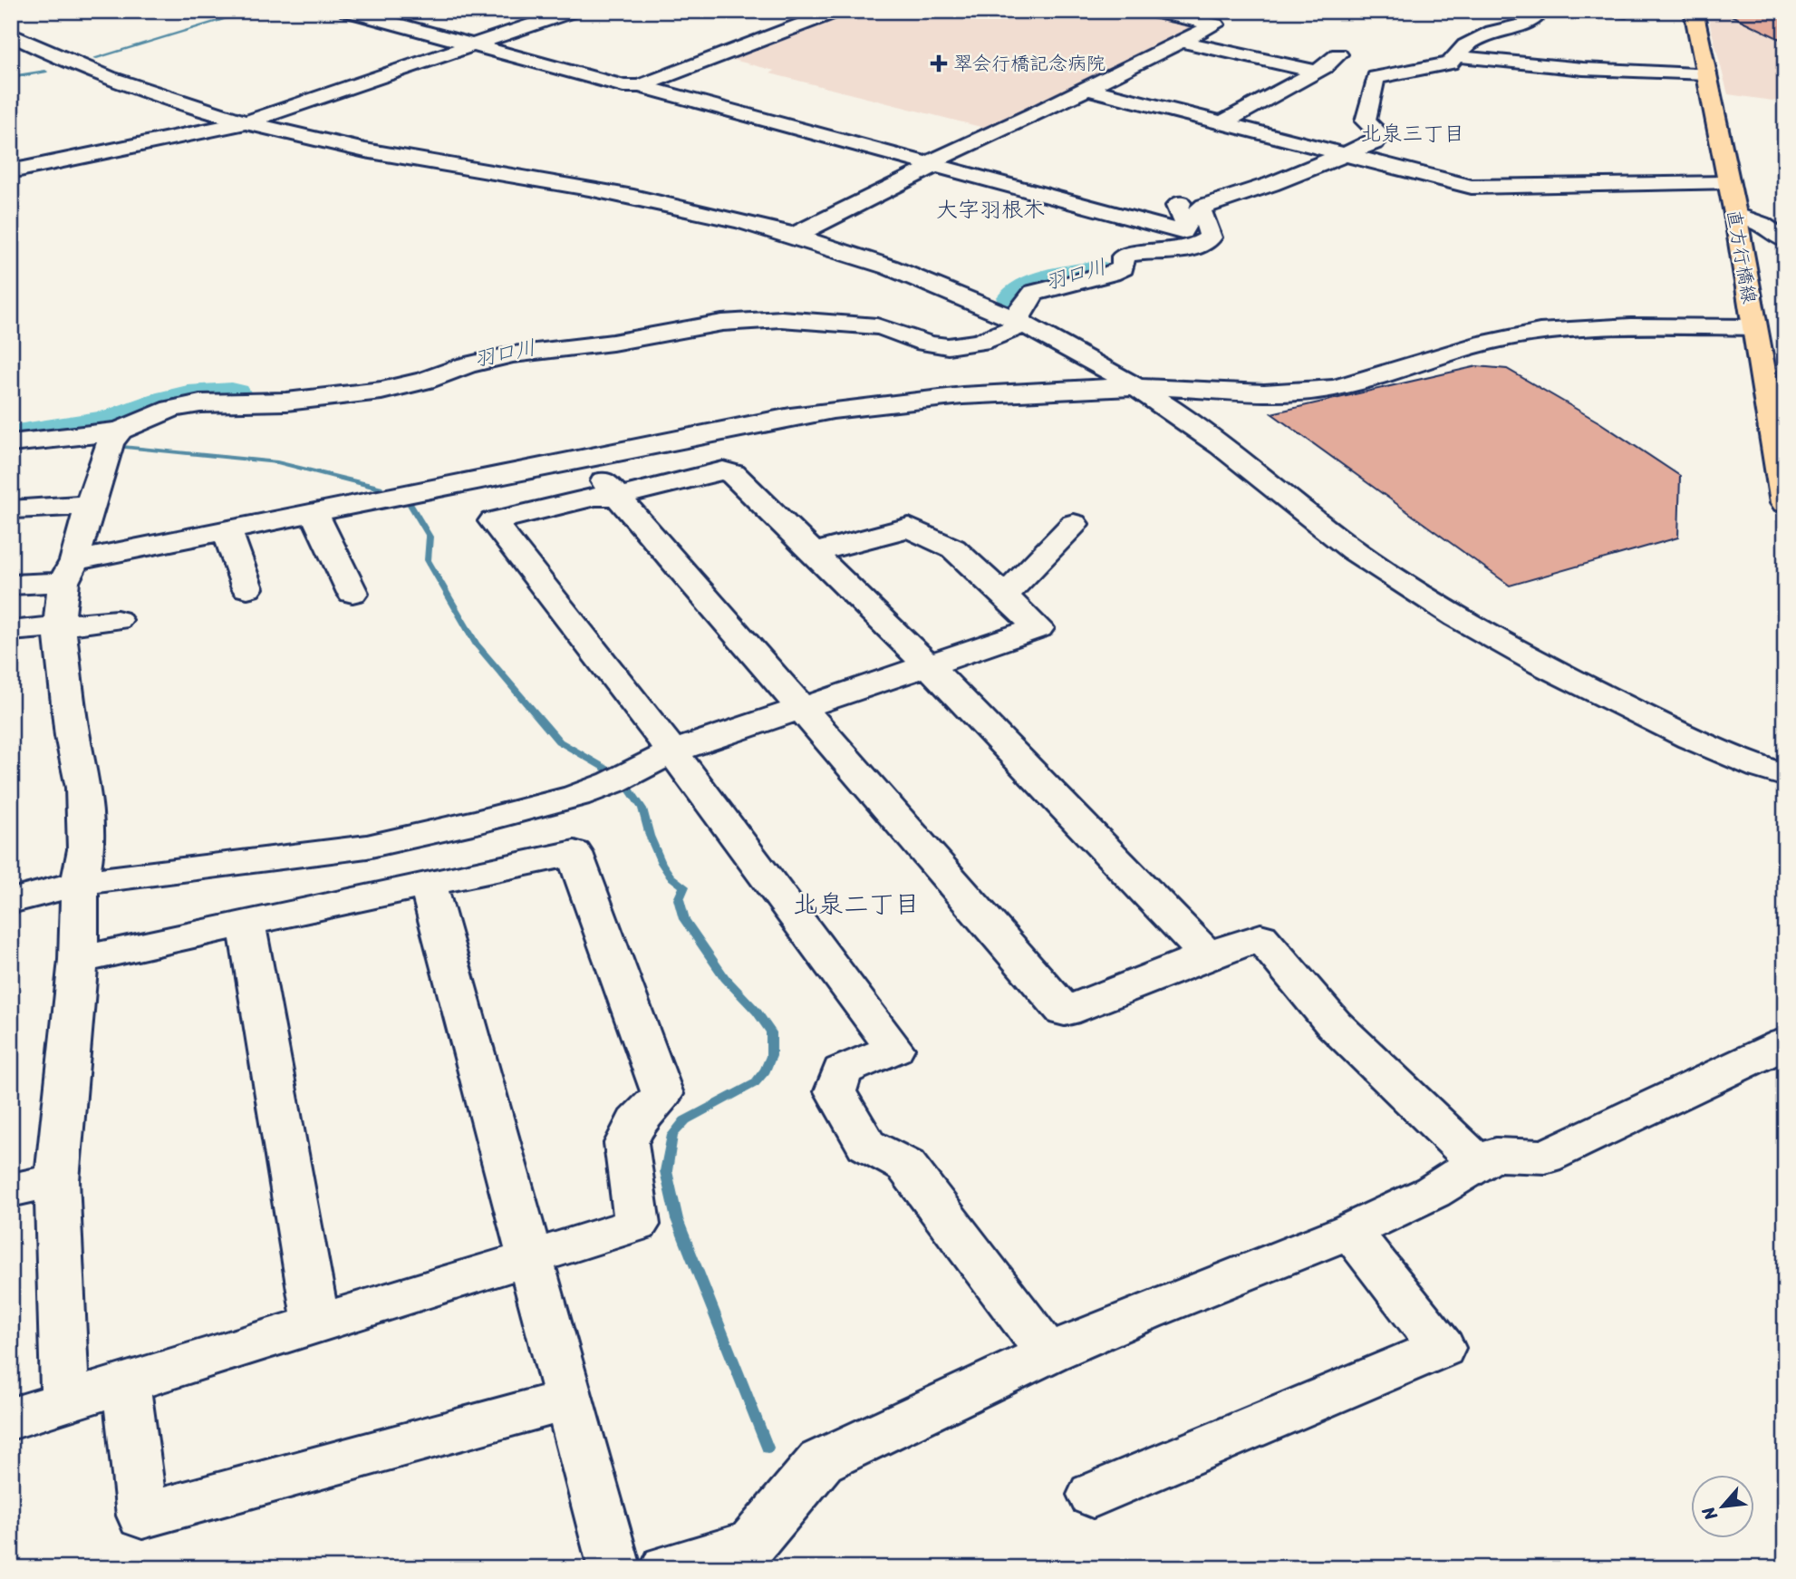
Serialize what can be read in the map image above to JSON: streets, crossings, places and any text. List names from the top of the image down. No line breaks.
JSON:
{"streets":{"main road":["直方行橋線"]},"districts":["北泉三丁目","大字羽根木","北泉二丁目"],"water":["羽口川"],"places":{"health":["翠会行橋記念病院"]},"north":"bottom left"}
